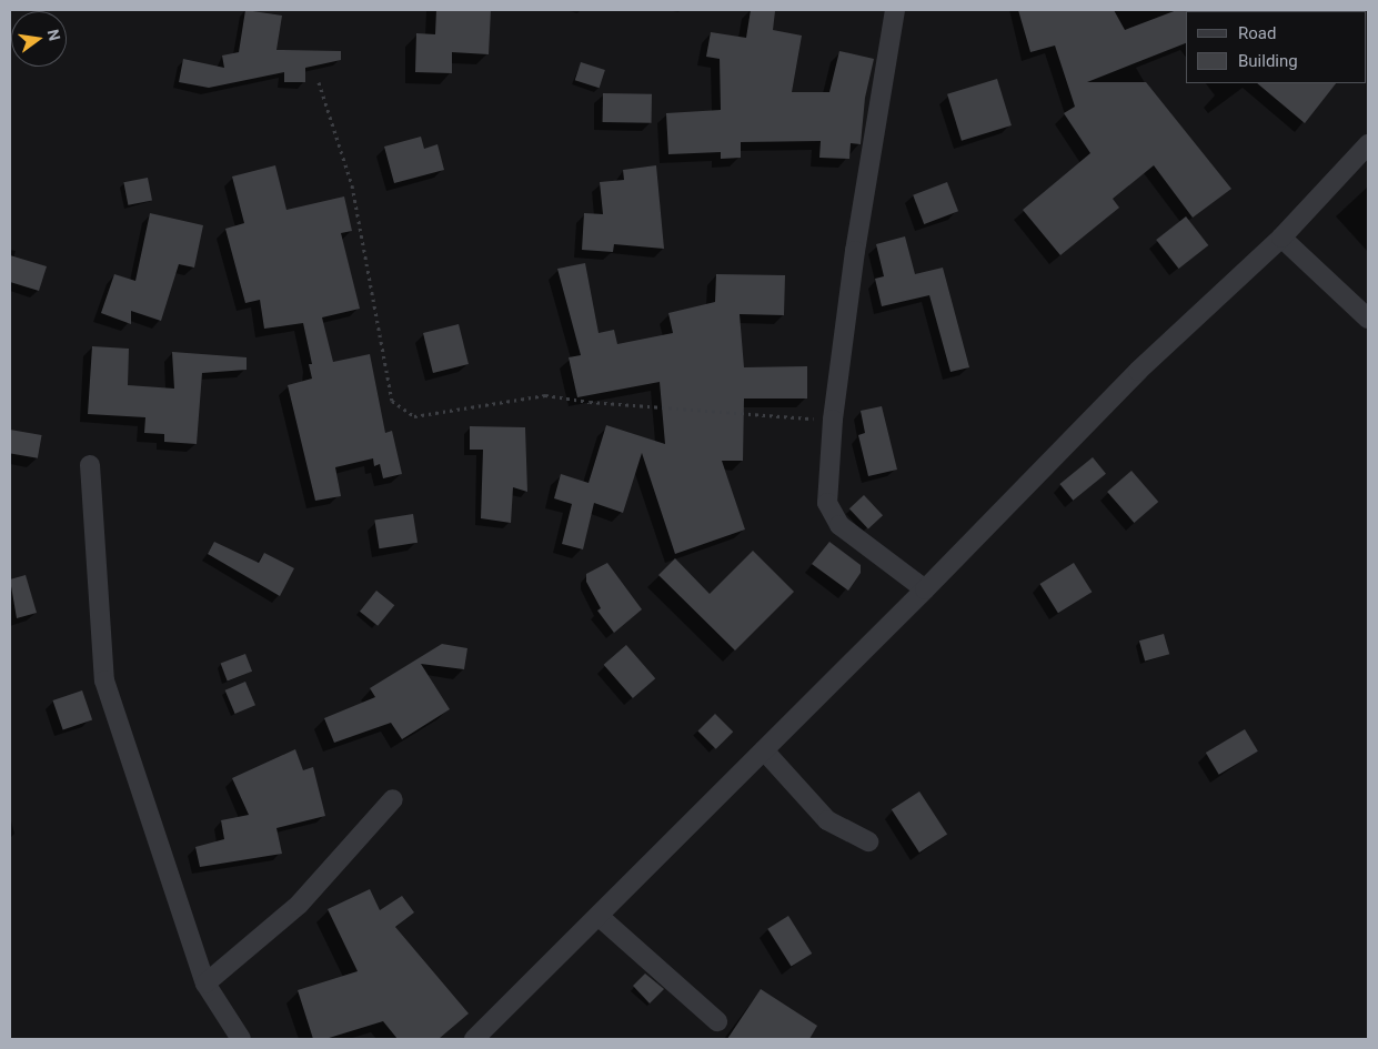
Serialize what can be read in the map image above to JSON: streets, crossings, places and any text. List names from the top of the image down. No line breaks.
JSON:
{"legend":["Road","Building"],"north":"right"}
